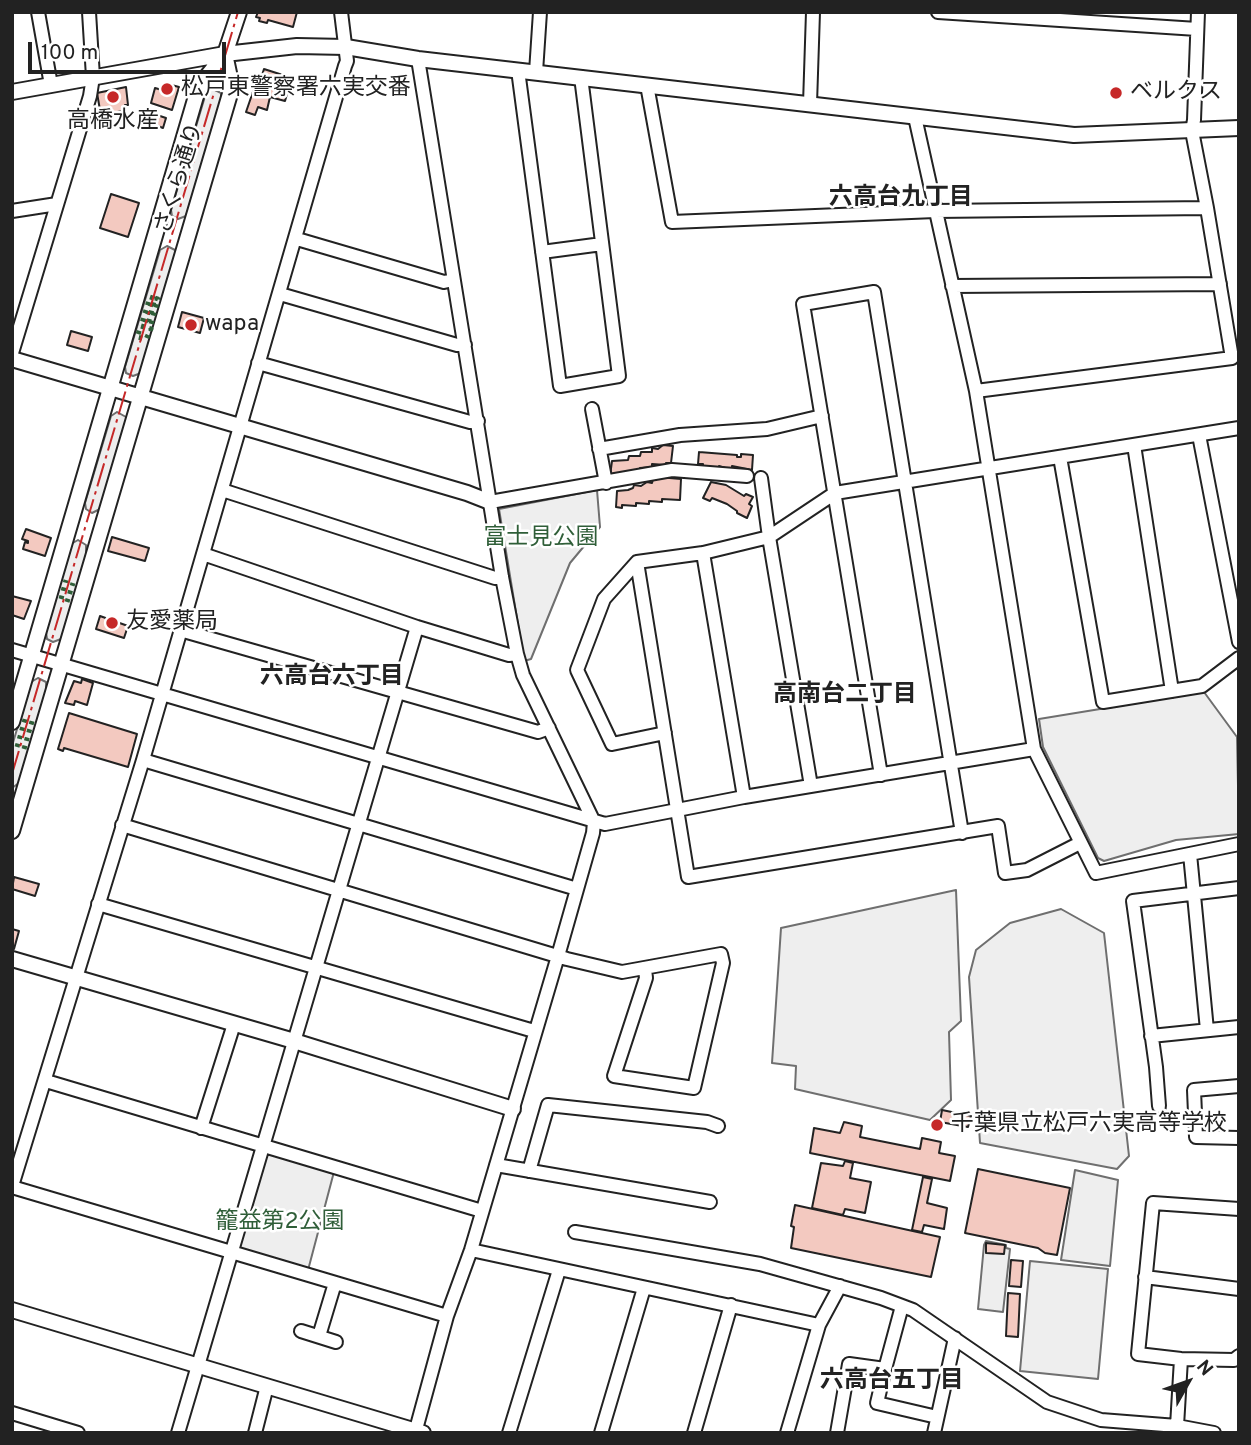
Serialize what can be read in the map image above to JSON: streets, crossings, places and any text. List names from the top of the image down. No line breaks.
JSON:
{"streets":{"street":["さくら通り"]},"districts":["六高台九丁目","六高台六丁目","高南台二丁目","六高台五丁目"],"parks":["富士見公園","籠益第2公園"],"places":["松戸東警察署六実交番","ベルクス","高橋水産","wapa","友愛薬局","千葉県立松戸六実高等学校"],"scale_bar":"100 m","north":"top right"}
